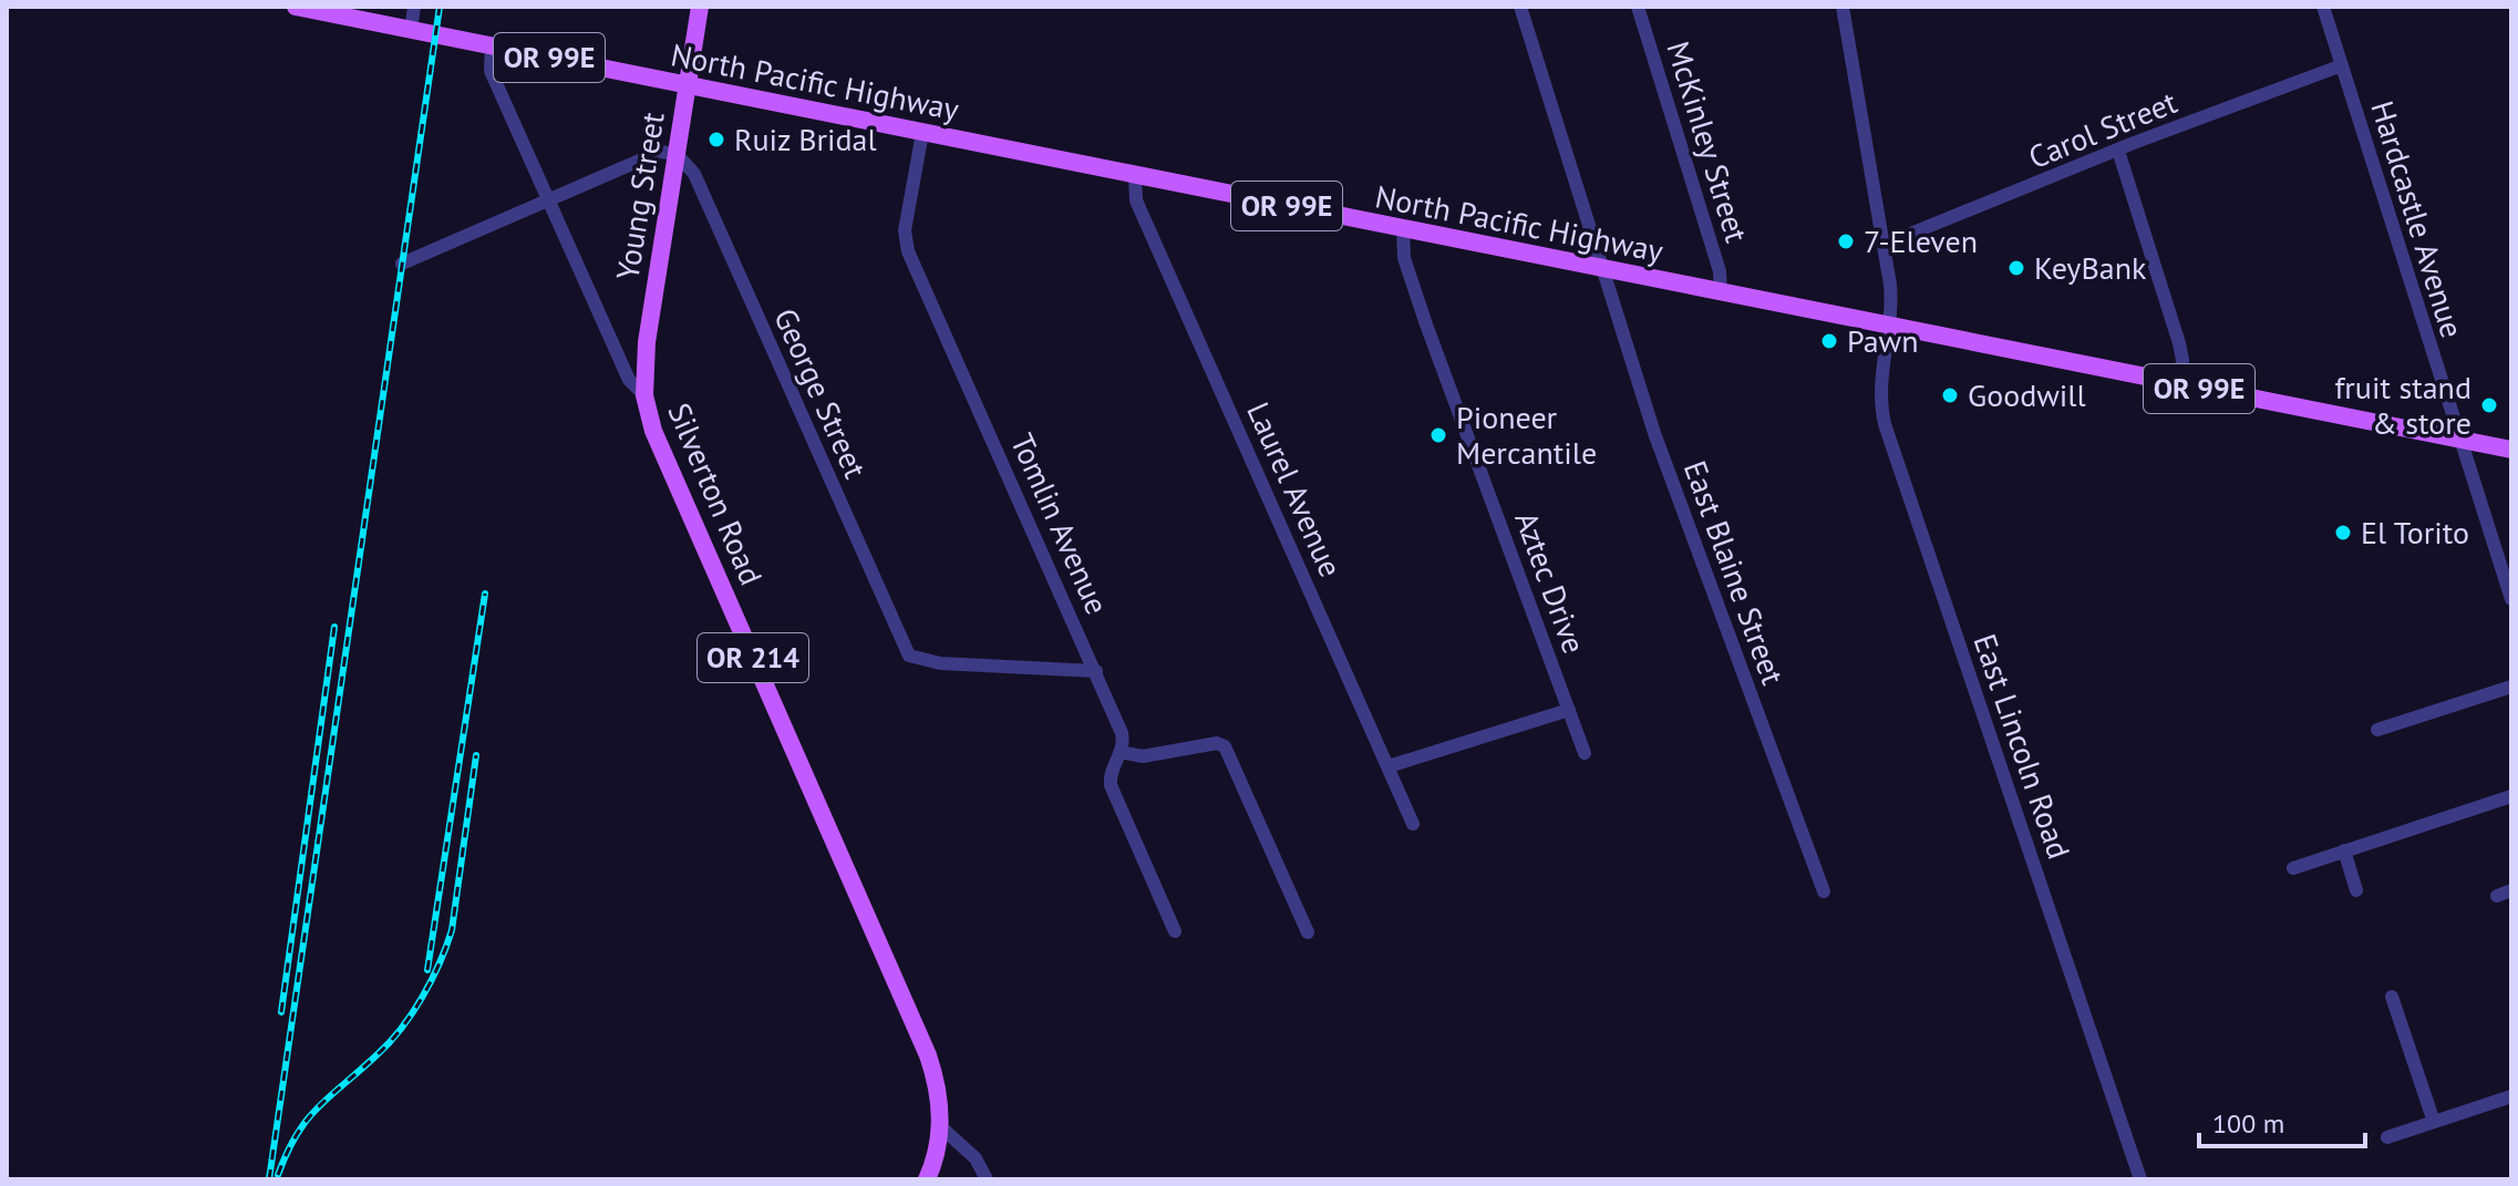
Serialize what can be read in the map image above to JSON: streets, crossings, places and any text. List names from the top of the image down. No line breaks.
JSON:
{"streets":{"main road":["OR 99E","North Pacific Highway","Young Street","Silverton Road","OR 214"],"street":["Carol Street","McKinley Street","Hardcastle Avenue","George Street","Laurel Avenue","Tomlin Avenue","East Blaine Street","Aztec Drive","East Lincoln Road"]},"crossings":[["OR 99E","North Pacific Highway"],["North Pacific Highway","McKinley Street"],["North Pacific Highway","Young Street"],["North Pacific Highway","Hardcastle Avenue"],["North Pacific Highway","Laurel Avenue"],["North Pacific Highway","Silverton Road"],["North Pacific Highway","Tomlin Avenue"],["North Pacific Highway","East Blaine Street"],["North Pacific Highway","Aztec Drive"],["North Pacific Highway","East Lincoln Road"],["Carol Street","Hardcastle Avenue"],["Carol Street","East Lincoln Road"],["Young Street","George Street"],["Young Street","Silverton Road"],["George Street","Tomlin Avenue"],["Silverton Road","OR 214"]],"places":["Ruiz Bridal","7-Eleven","KeyBank","Pawn","Goodwill","fruit stand & store","Pioneer Mercantile","El Torito"],"scale_bar":"100 m"}
